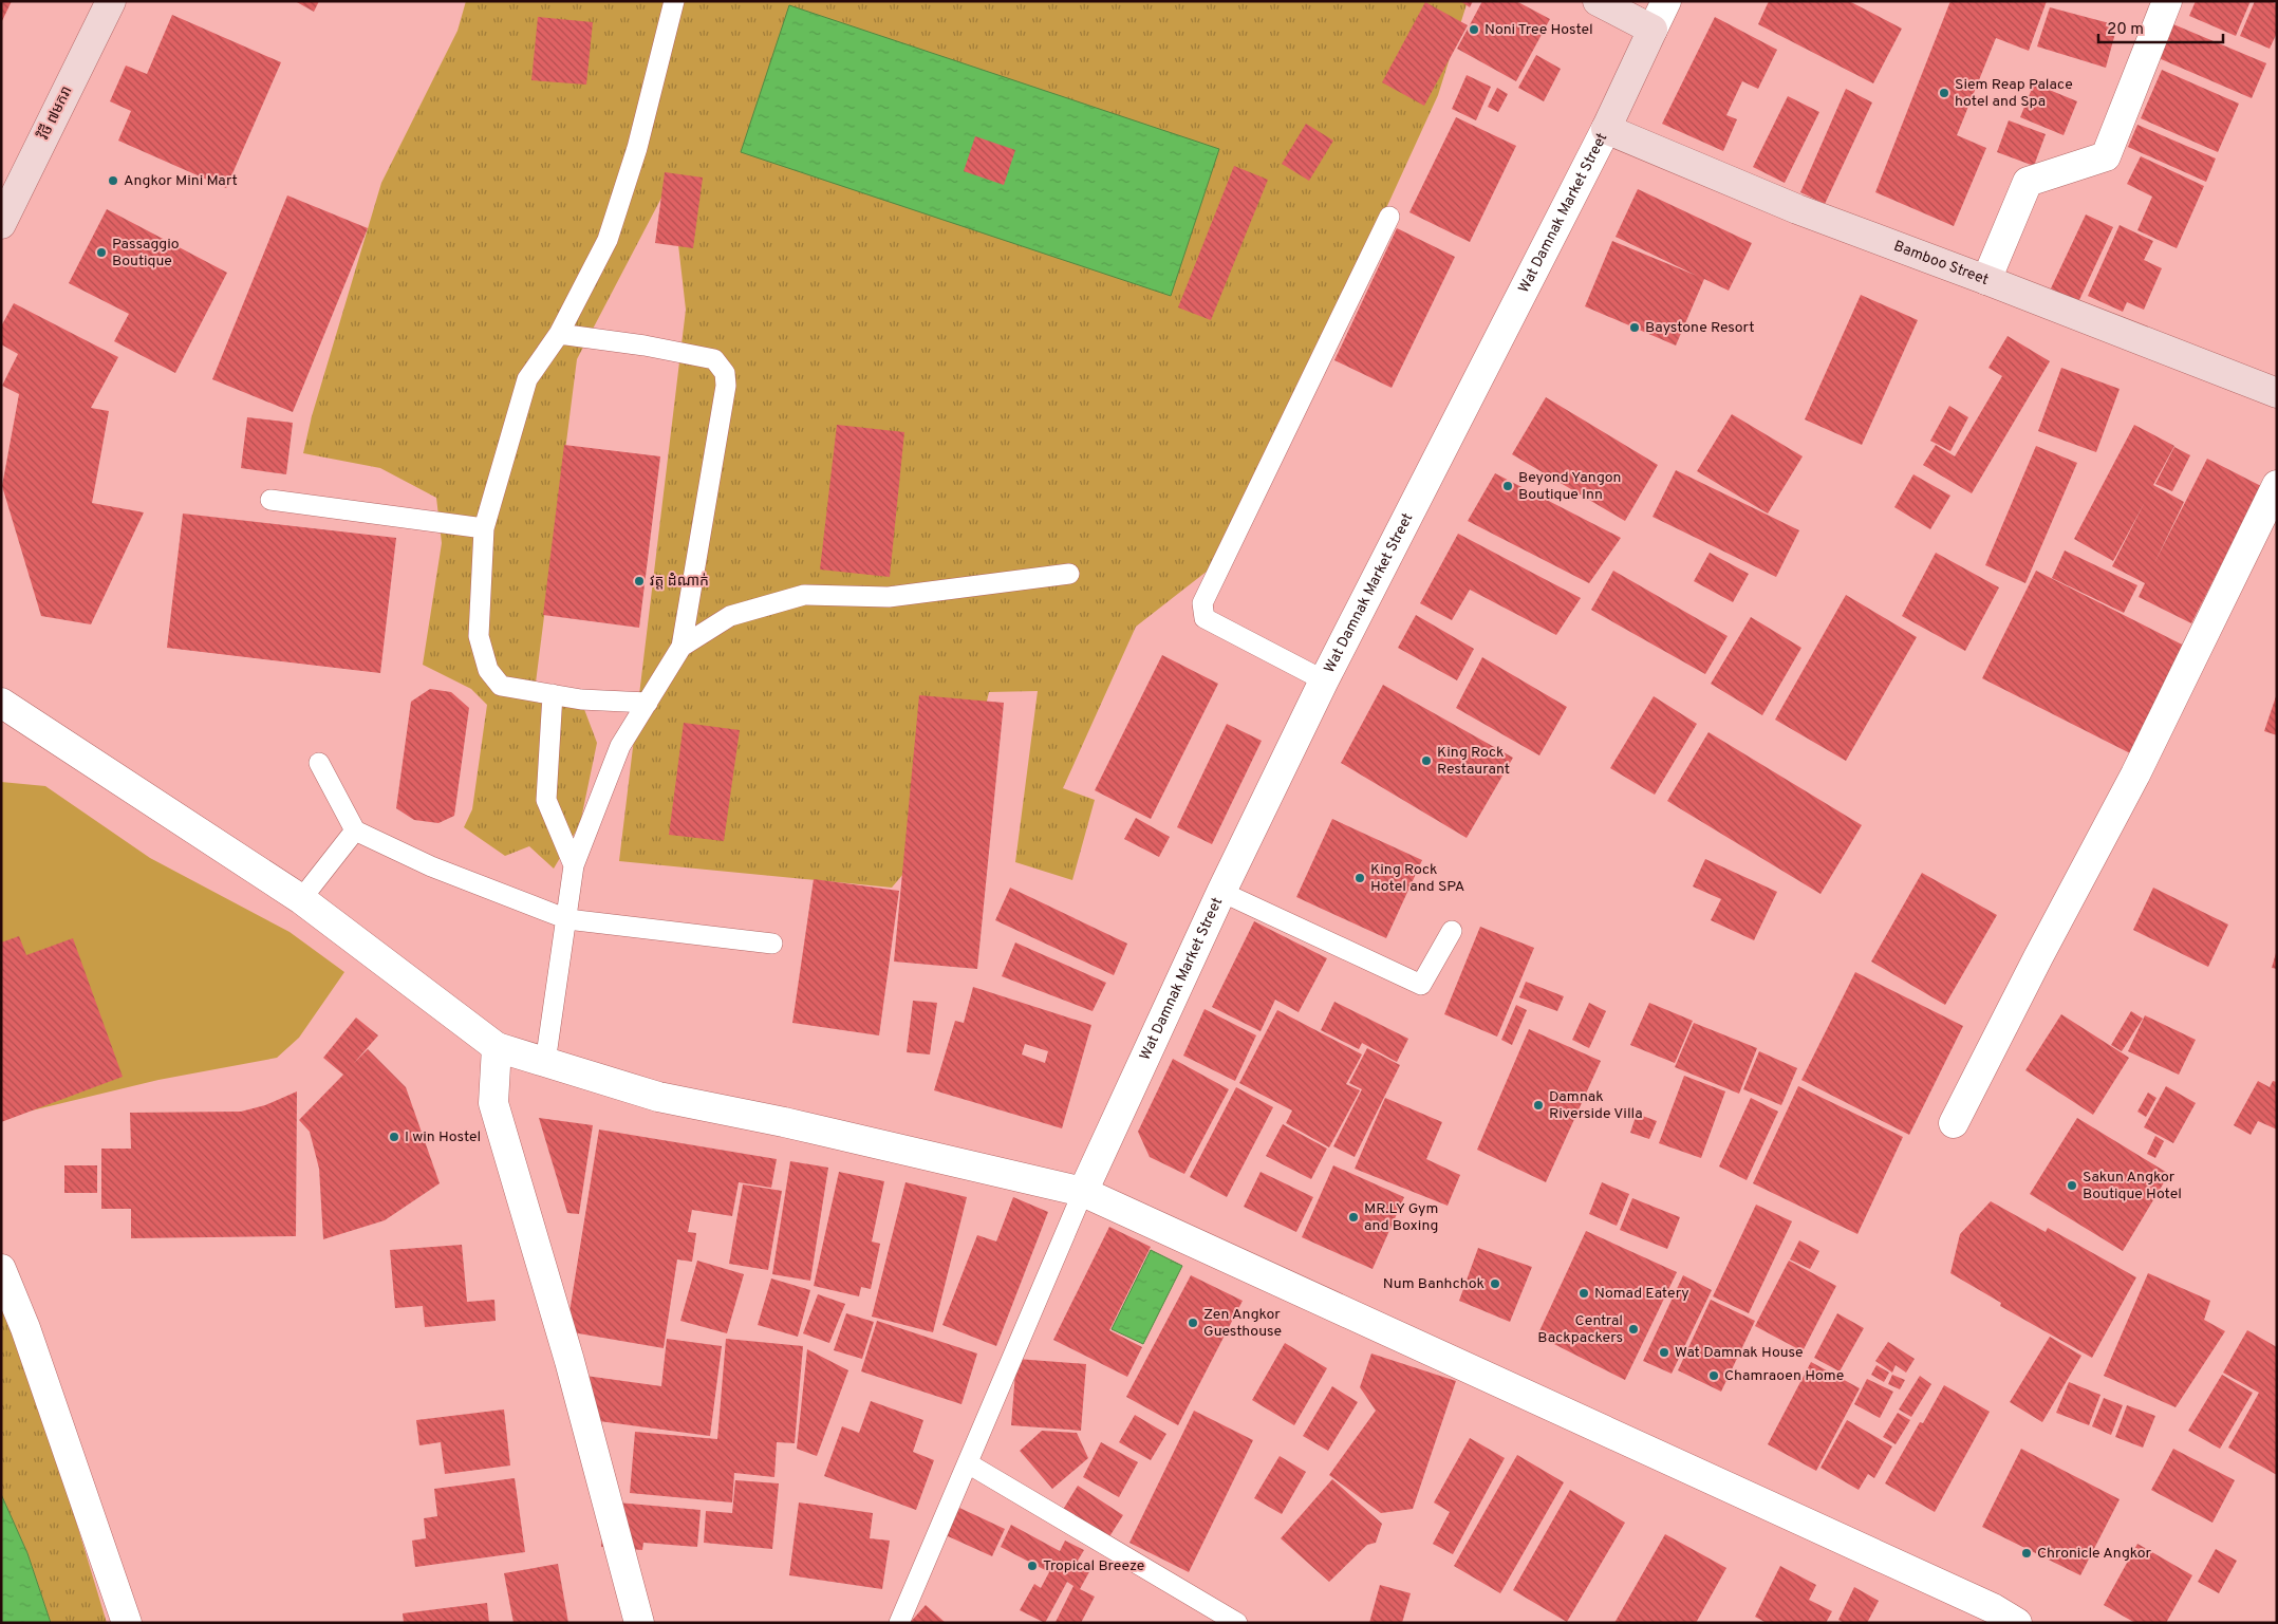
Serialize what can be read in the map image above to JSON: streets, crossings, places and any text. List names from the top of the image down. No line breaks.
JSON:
{"streets":{"street":["វិថី ៧មករា","Wat Damnak Market Street","Bamboo Street"]},"crossings":[["Wat Damnak Market Street","Bamboo Street"]],"places":["Noni Tree Hostel","Siem Reap Palace hotel and Spa","Angkor Mini Mart","Passaggio Boutique","Baystone Resort","Beyond Yangon Boutique Inn","វត្ត ដំំណាក់","King Rock Restaurant","King Rock Hotel and SPA","Damnak Riverside Villa","I win Hostel","Sakun Angkor Boutique Hotel","MR.LY Gym and Boxing","Num Banhchok","Nomad Eatery","Zen Angkor Guesthouse","Central Backpackers","Wat Damnak House","Chamraoen Home","Chronicle Angkor","Tropical Breeze"],"scale_bar":"20 m"}
